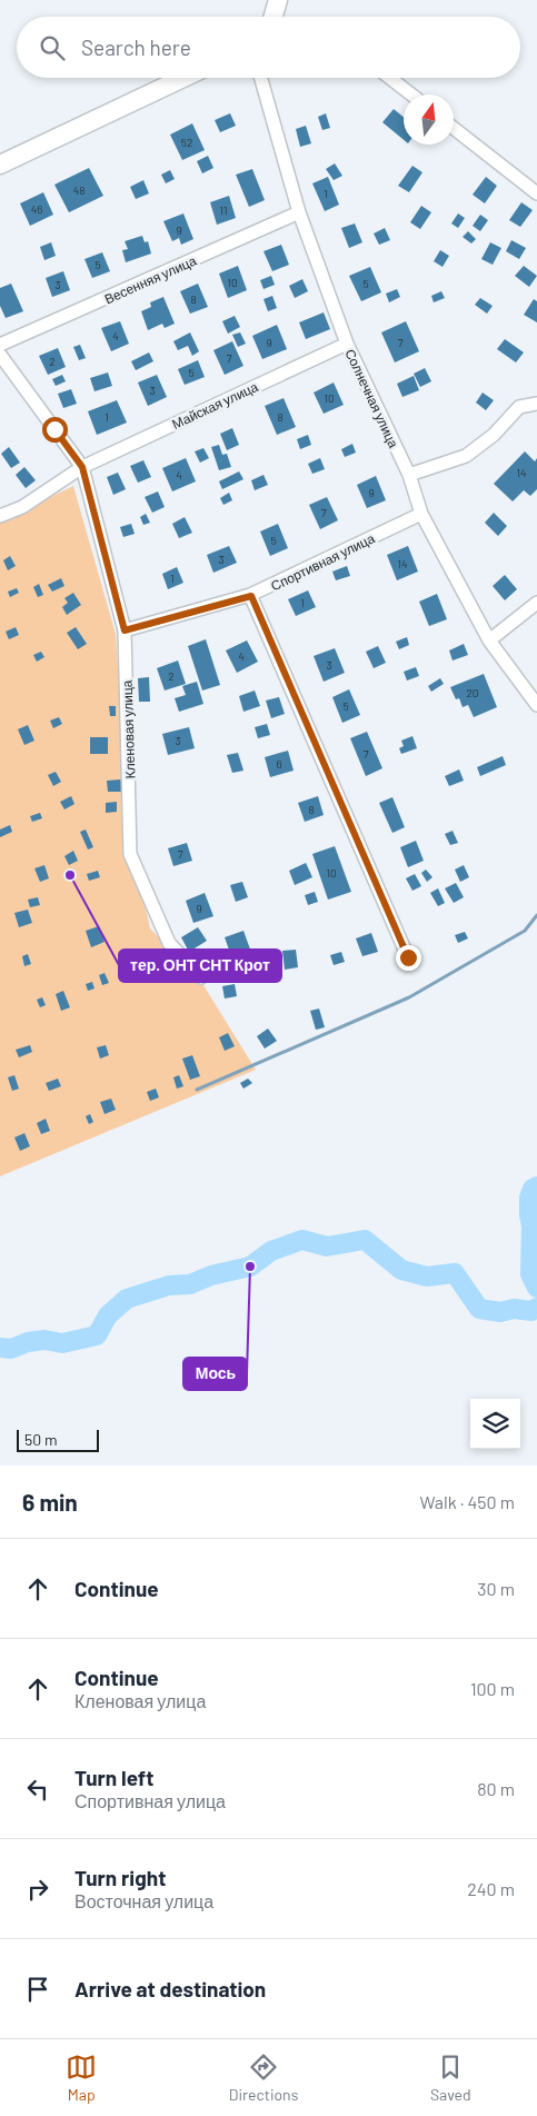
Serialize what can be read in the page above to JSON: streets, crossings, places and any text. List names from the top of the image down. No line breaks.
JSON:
{"streets":{"street":["Весенняя улица","Солнечная улица","Майская улица","Спортивная улица","Кленовая улица"]},"crossings":[["Весенняя улица","Солнечная улица"],["Солнечная улица","Майская улица"],["Солнечная улица","Спортивная улица"],["Майская улица","Кленовая улица"],["Спортивная улица","Кленовая улица"]],"places":["тер. ОНТ СНТ Крот","Мось"],"house_numbers":["52","48","1","46","11","9","5","10","5","3","8","4","9","7","7","2","5","3","10","1","8","14","4","9","7","5","3","14","1","1","4","3","2","20","5","3","7","6","8","7","10","9"],"scale_bar":"50 m","north":"top","page":{"search":"Search here","scale":"50 m","heading":["6 min","Walk · 450 m"],"list":[["Continue","30 m"],["Continue","Кленовая улица","100 m"],["Turn left","Спортивная улица","80 m"],["Turn right","Восточная улица","240 m"],"Arrive at destination"],"nav":["Map","Directions","Saved"]}}
